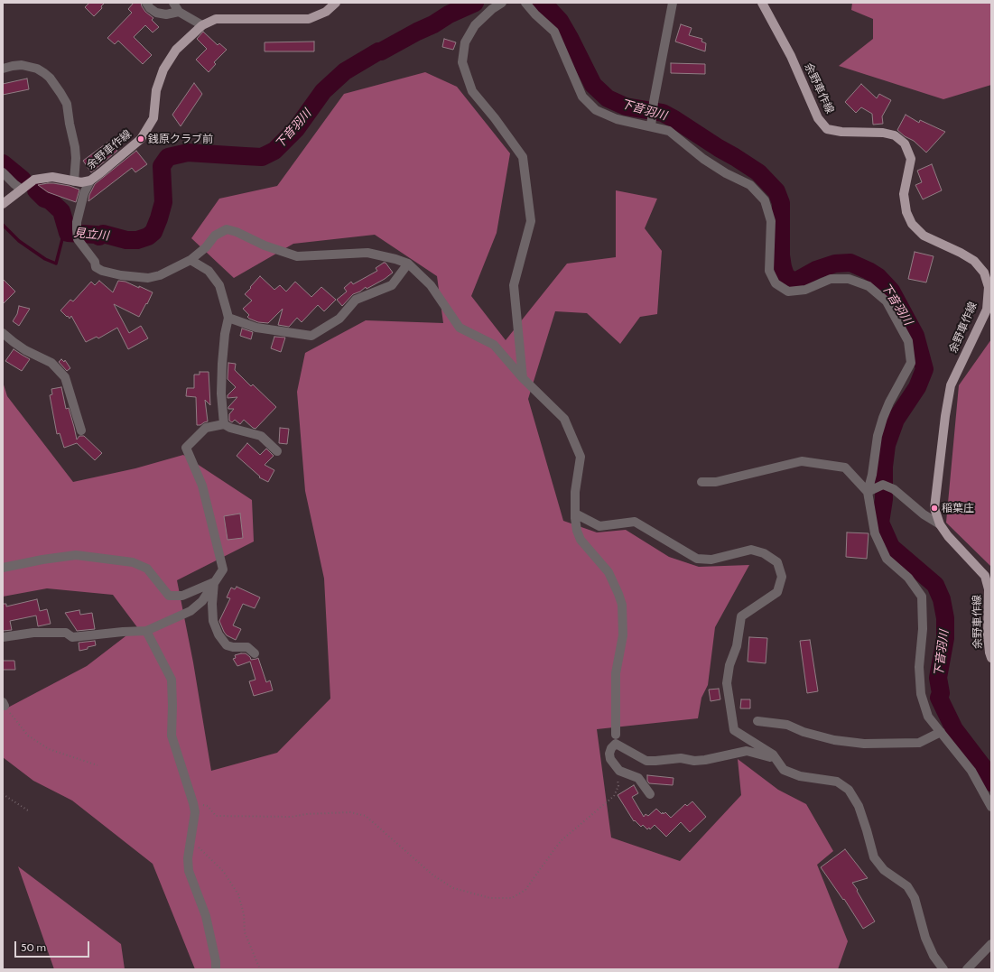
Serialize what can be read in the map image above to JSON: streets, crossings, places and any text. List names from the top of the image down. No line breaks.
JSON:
{"streets":{"main road":["余野車作線"]},"water":["下音羽川","見立川"],"places":["銭原クラブ前","稲葉庄"],"scale_bar":"50 m"}
